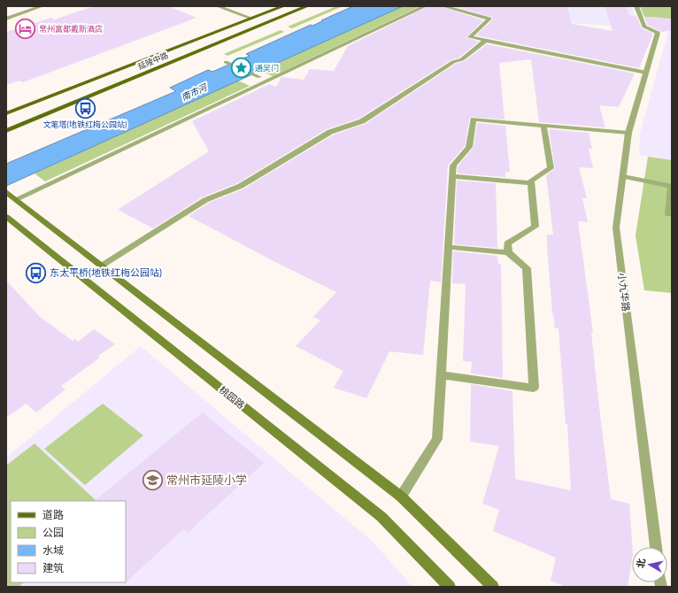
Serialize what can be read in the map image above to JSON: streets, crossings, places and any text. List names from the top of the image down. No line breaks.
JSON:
{"streets":{"main road":["延陵中路","桃园路"],"street":["小九华路"]},"water":["南市河"],"places":{"hotel":["常州富都戴斯酒店"],"place":["通吴门"],"bus stop":["文笔塔(地铁红梅公园站)","东太平桥(地铁红梅公园站)"],"school or university":["常州市延陵小学"]},"legend":["道路","公园","水域","建筑"],"north":"left"}
